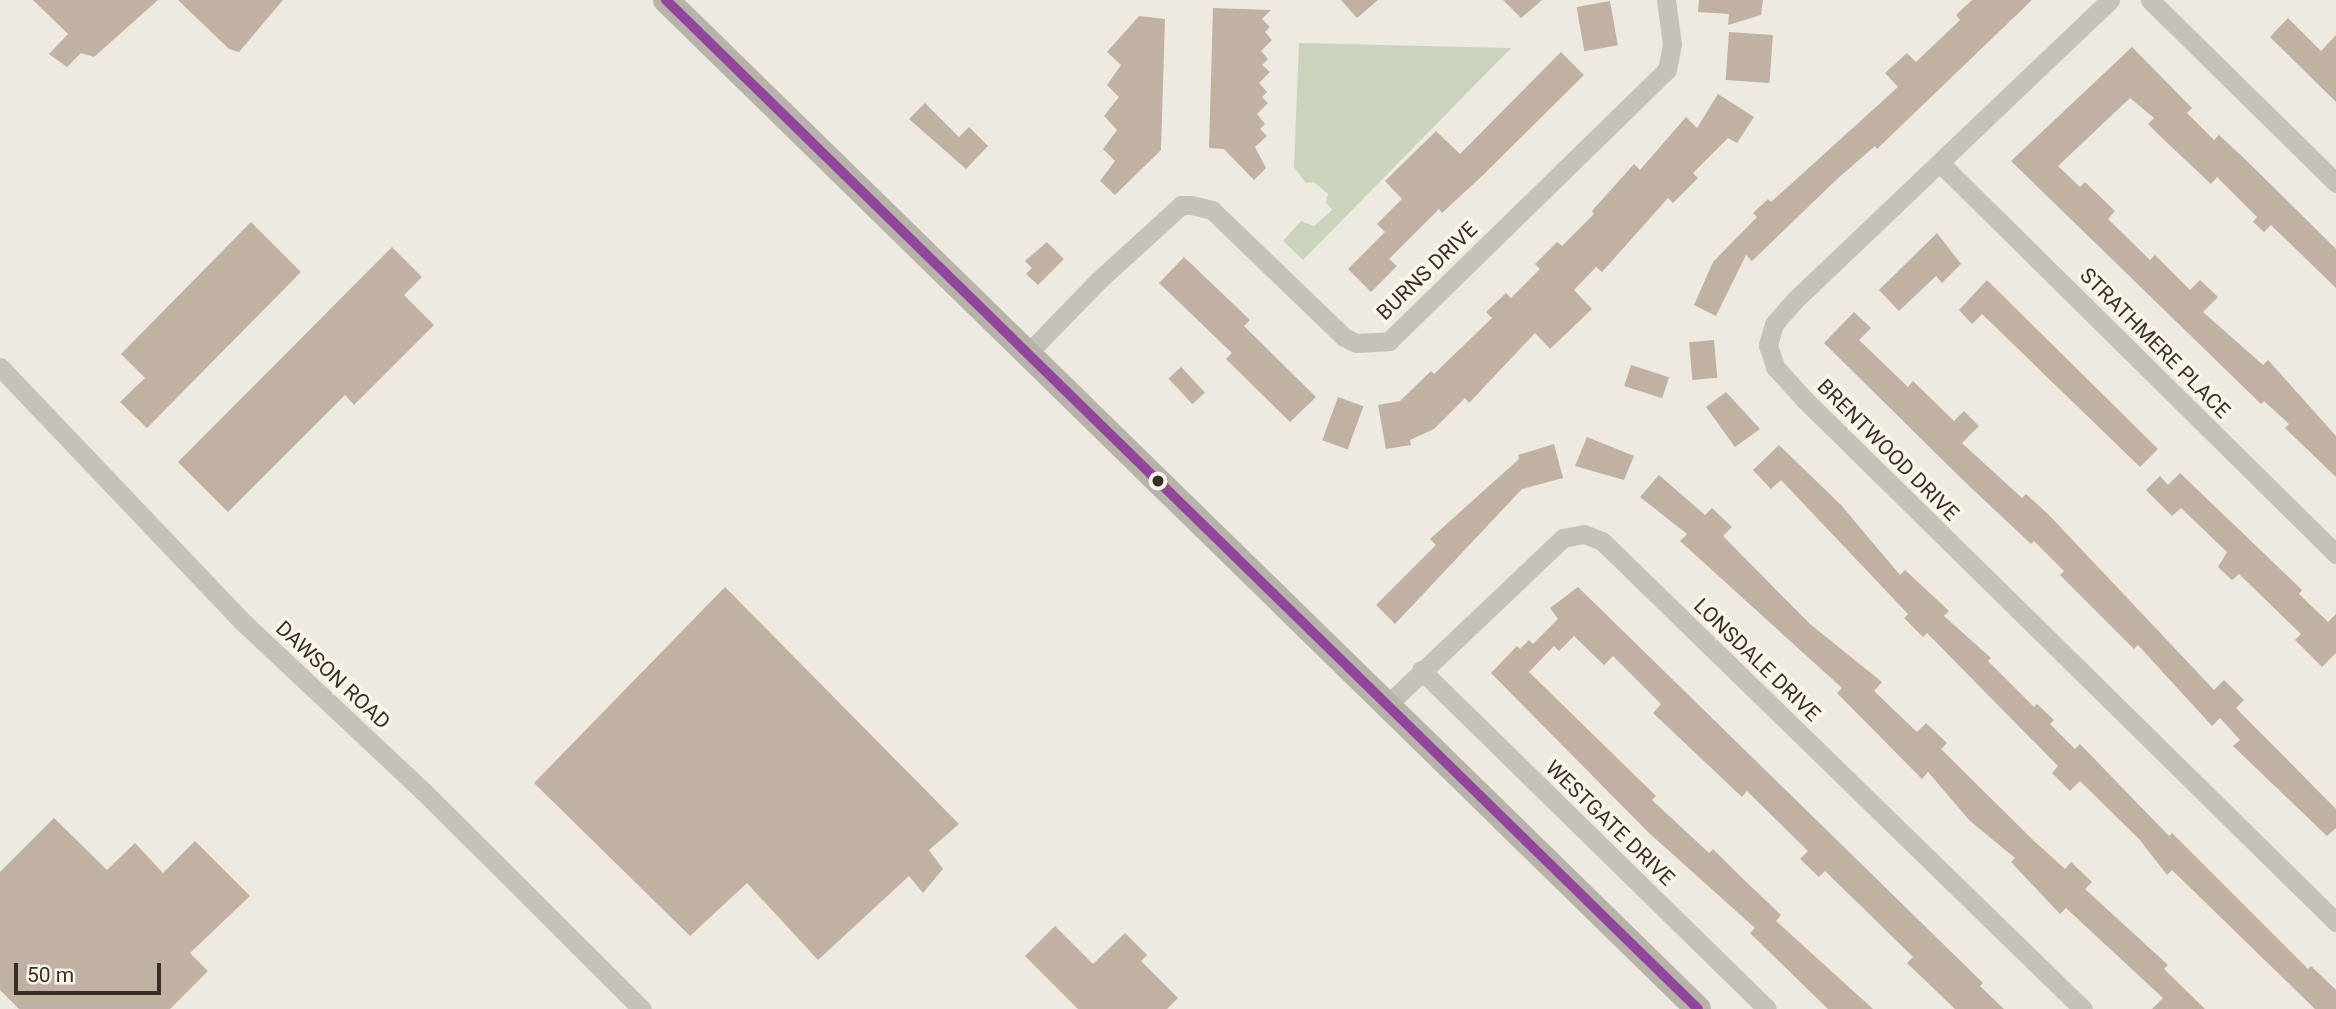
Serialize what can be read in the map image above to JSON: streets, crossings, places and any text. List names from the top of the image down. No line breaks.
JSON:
{"streets":{"street":["BURNS DRIVE","STRATHMERE PLACE","BRENTWOOD DRIVE","LONSDALE DRIVE","DAWSON ROAD","WESTGATE DRIVE"]},"crossings":[["STRATHMERE PLACE","BRENTWOOD DRIVE"],["LONSDALE DRIVE","WESTGATE DRIVE"]],"scale_bar":"50 m"}
